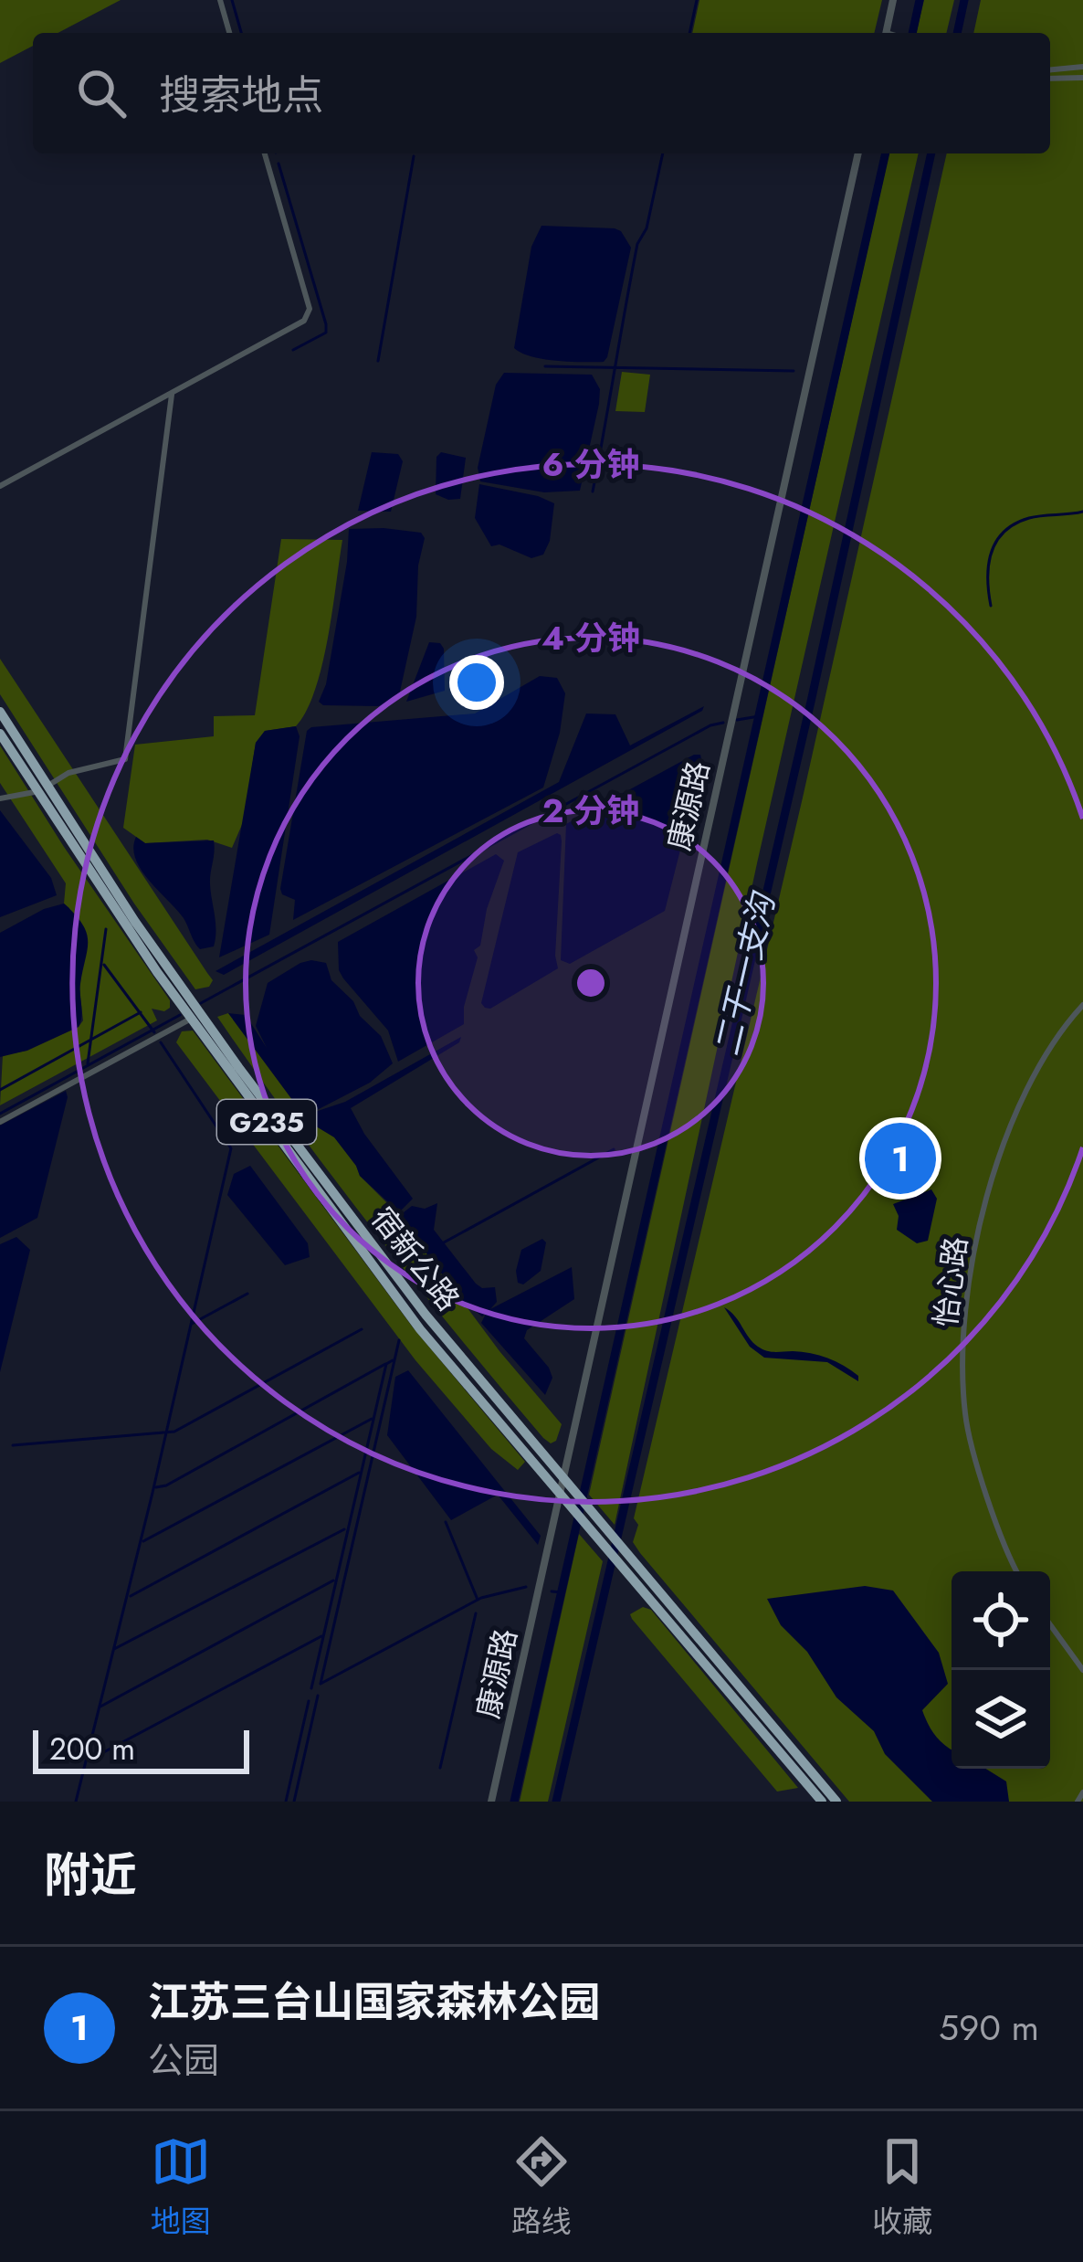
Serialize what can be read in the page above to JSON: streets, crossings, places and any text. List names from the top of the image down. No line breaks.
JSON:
{"streets":{"highway":["G235","宿新公路"],"street":["康源路","怡心路"]},"crossings":[["康源路","宿新公路"]],"water":["二干一支沟"],"scale_bar":"200 m","page":{"search":"搜索地点","pins":"1","scale":"200 m","heading":"附近","list":[{"mark":"1","name":"江苏三台山国家森林公园","note":"公园","value":"590 m"}],"nav":["地图","路线","收藏"]},"rings":["6 分钟","4 分钟","2 分钟"]}
